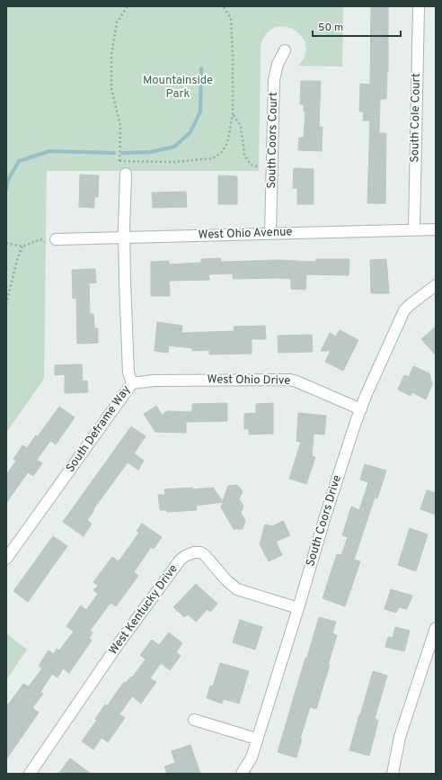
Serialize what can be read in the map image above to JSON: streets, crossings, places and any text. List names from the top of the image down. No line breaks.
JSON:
{"streets":{"street":["South Cole Court","South Coors Court","West Ohio Avenue","West Ohio Drive","South Deframe Way","South Coors Drive","West Kentucky Drive"]},"crossings":[["South Cole Court","West Ohio Avenue"],["South Coors Court","West Ohio Avenue"],["West Ohio Avenue","South Deframe Way"],["West Ohio Drive","South Deframe Way"],["West Ohio Drive","South Coors Drive"],["South Coors Drive","West Kentucky Drive"]],"parks":["Mountainside Park"],"scale_bar":"50 m"}
